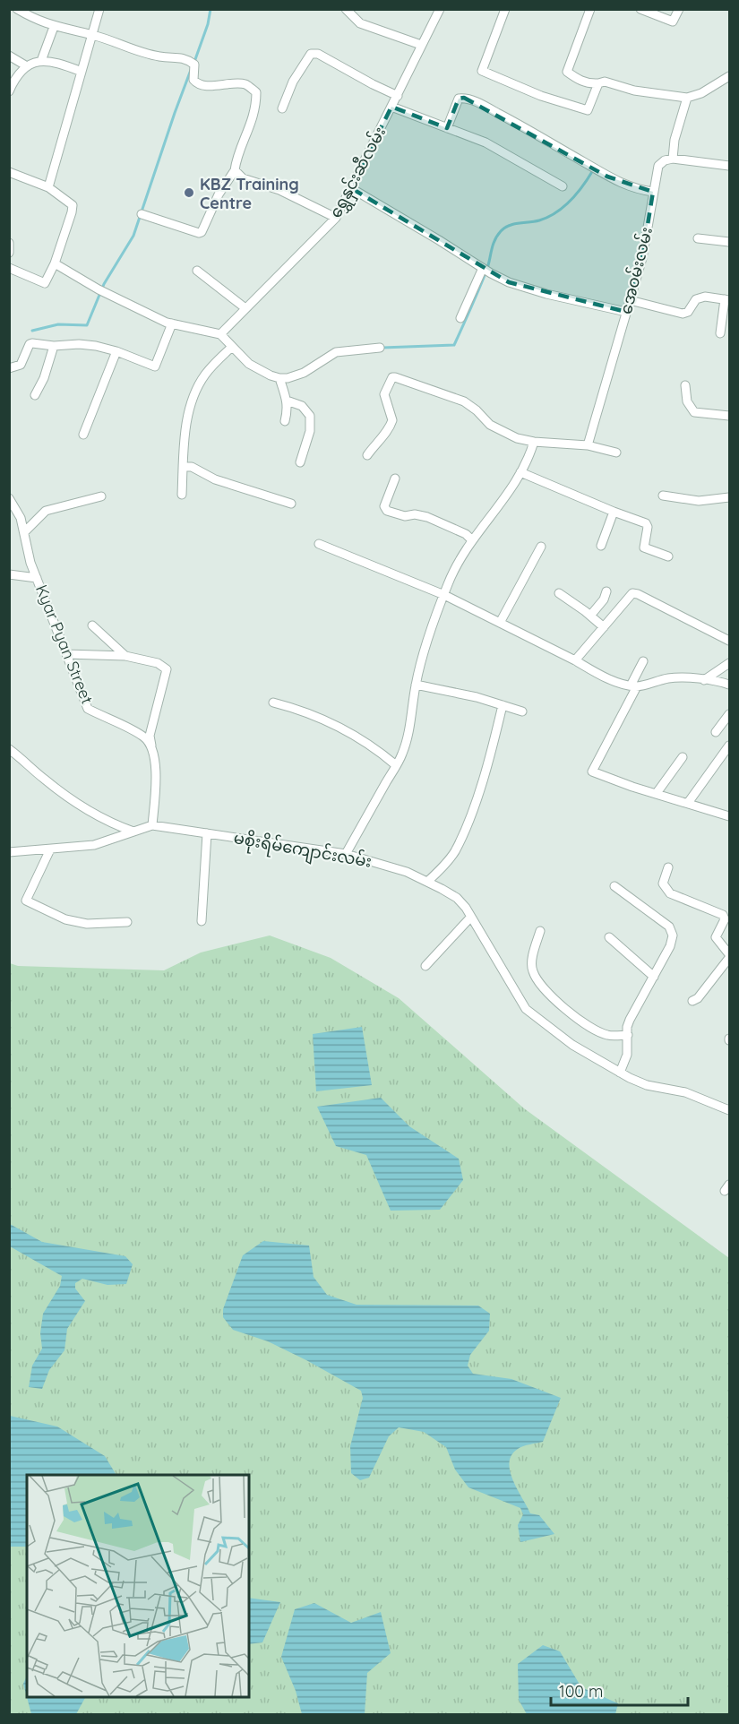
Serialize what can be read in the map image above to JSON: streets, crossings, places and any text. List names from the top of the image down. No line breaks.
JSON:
{"streets":{"street":["ရွှေနှင်းဆီလမ်း","အေဝမ်းလမ်း","Kyar Pyan Street","မစိုးရိမ်ကျောင်းလမ်း"]},"places":["KBZ Training Centre"],"scale_bar":"100 m"}
